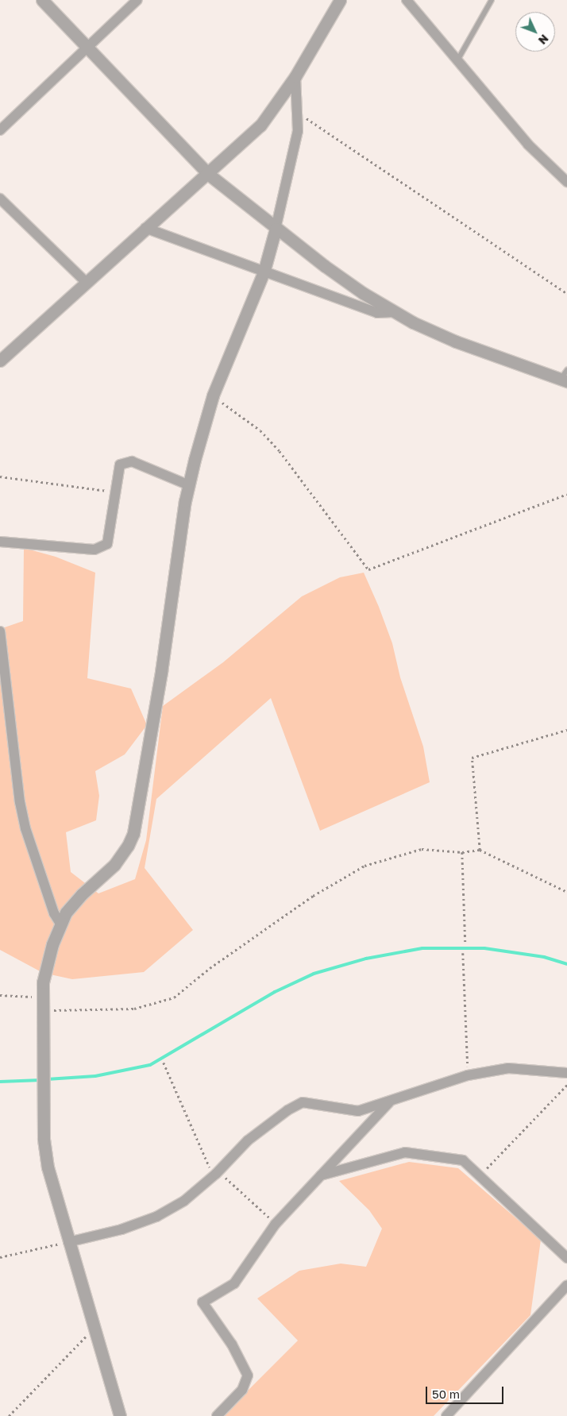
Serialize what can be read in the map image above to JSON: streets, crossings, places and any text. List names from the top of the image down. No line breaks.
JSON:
{"scale_bar":"50 m","north":"bottom right"}
